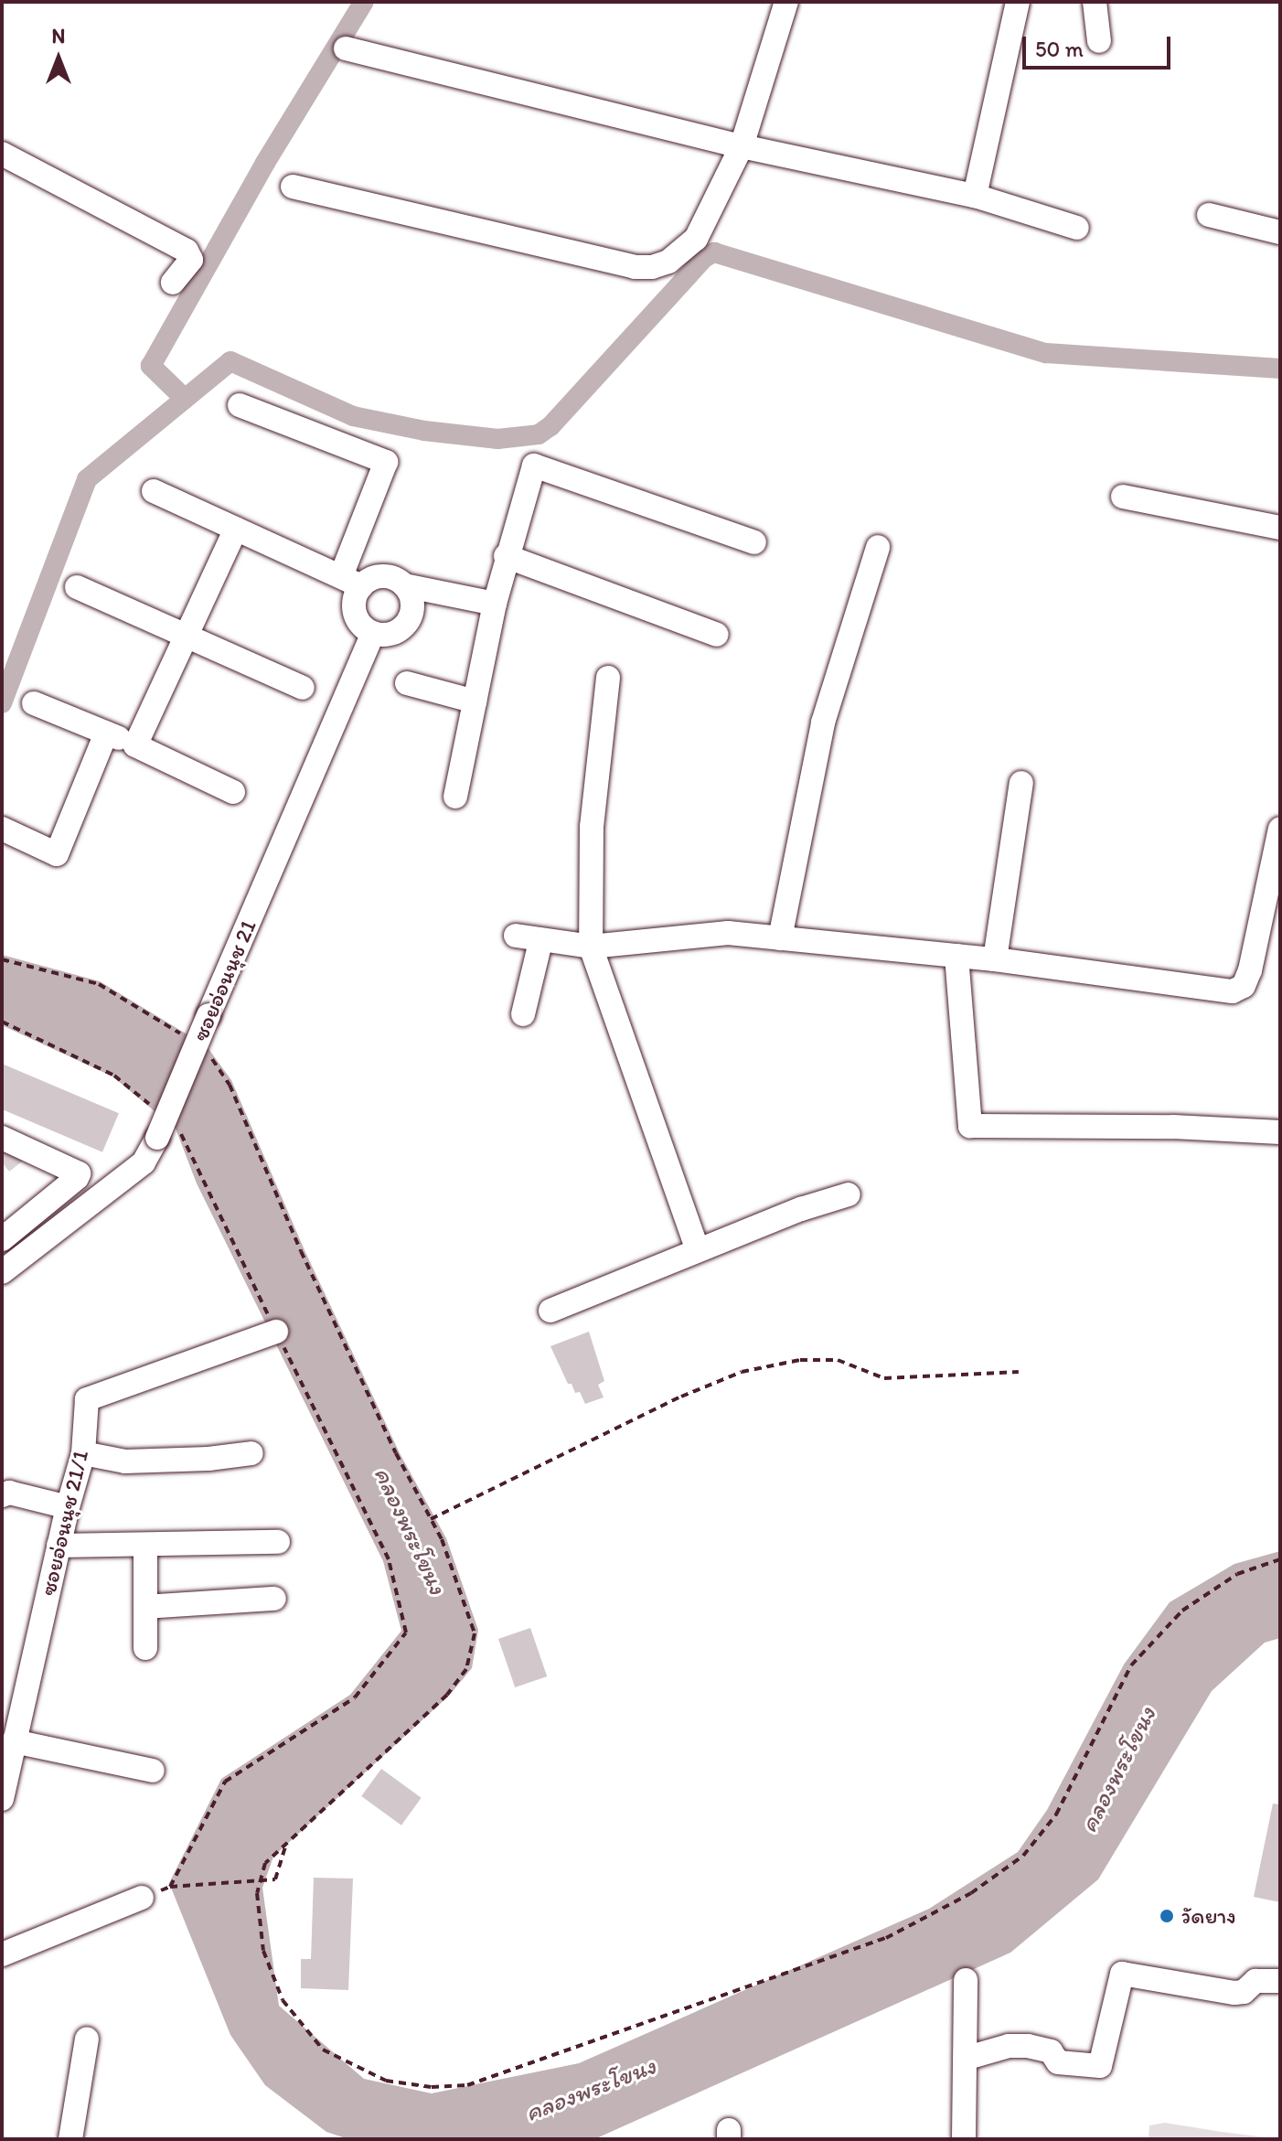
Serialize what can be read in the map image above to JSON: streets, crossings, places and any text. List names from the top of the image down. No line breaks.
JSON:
{"streets":{"street":["ซอยอ่อนนุช 21","ซอยอ่อนนุช 21/1"]},"water":["คลองพระโขนง"],"places":["วัดยาง"],"scale_bar":"50 m","north":"top"}
